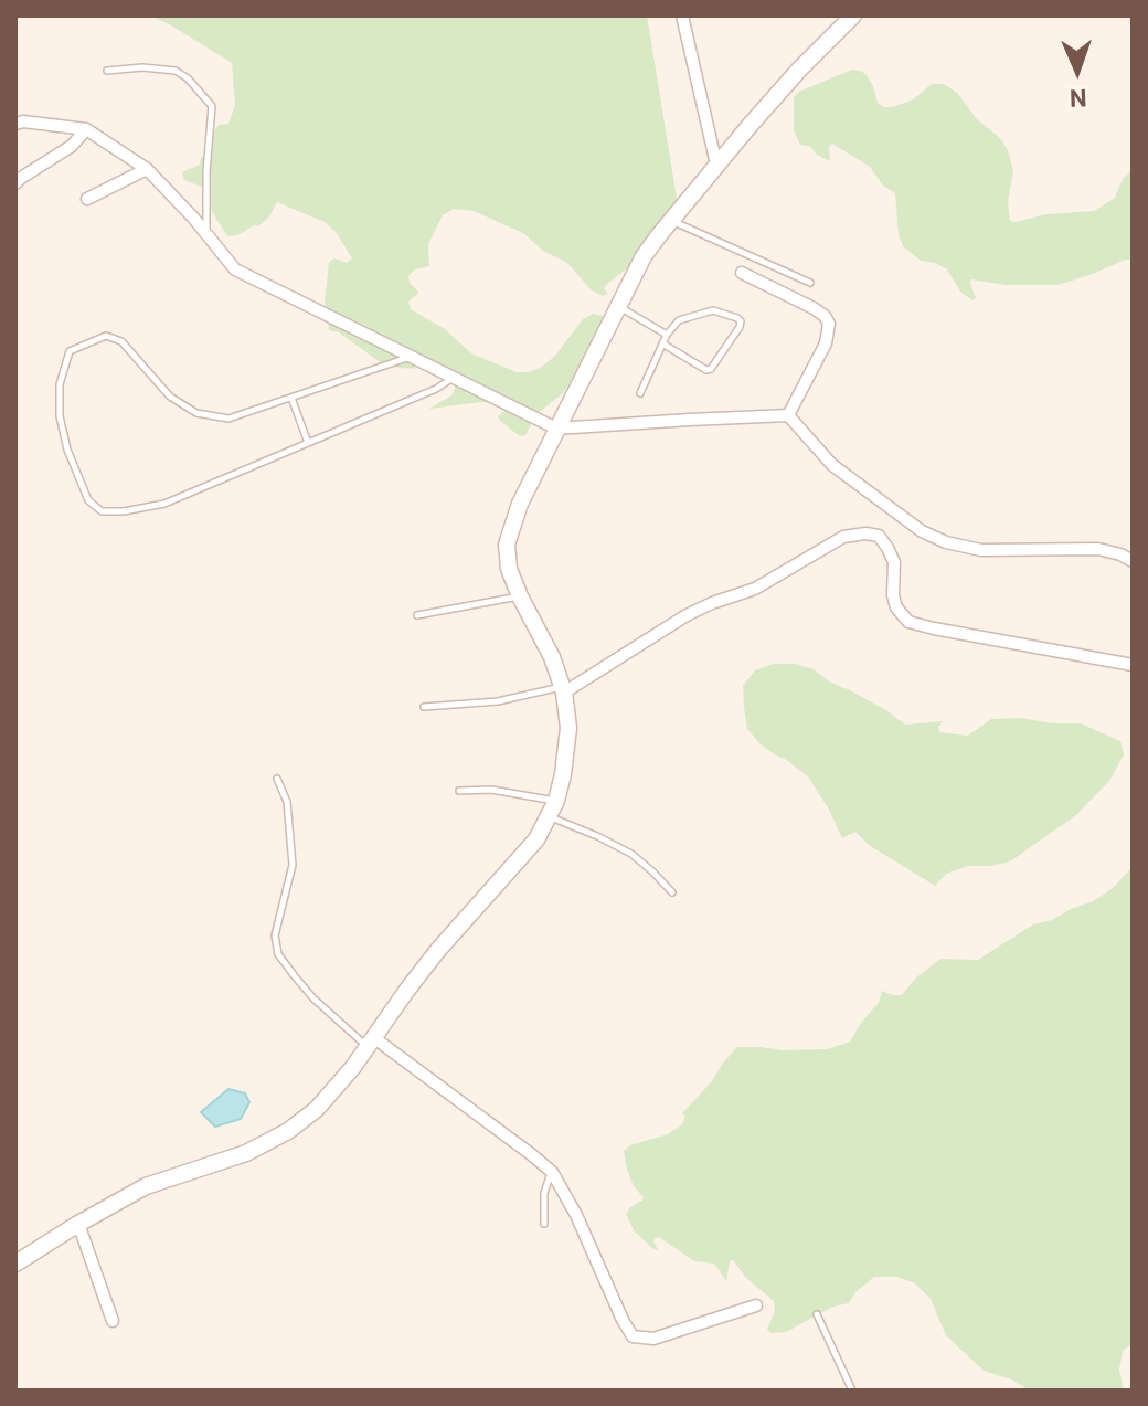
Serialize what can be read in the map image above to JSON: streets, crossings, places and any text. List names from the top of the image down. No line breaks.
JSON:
{"north":"bottom"}
